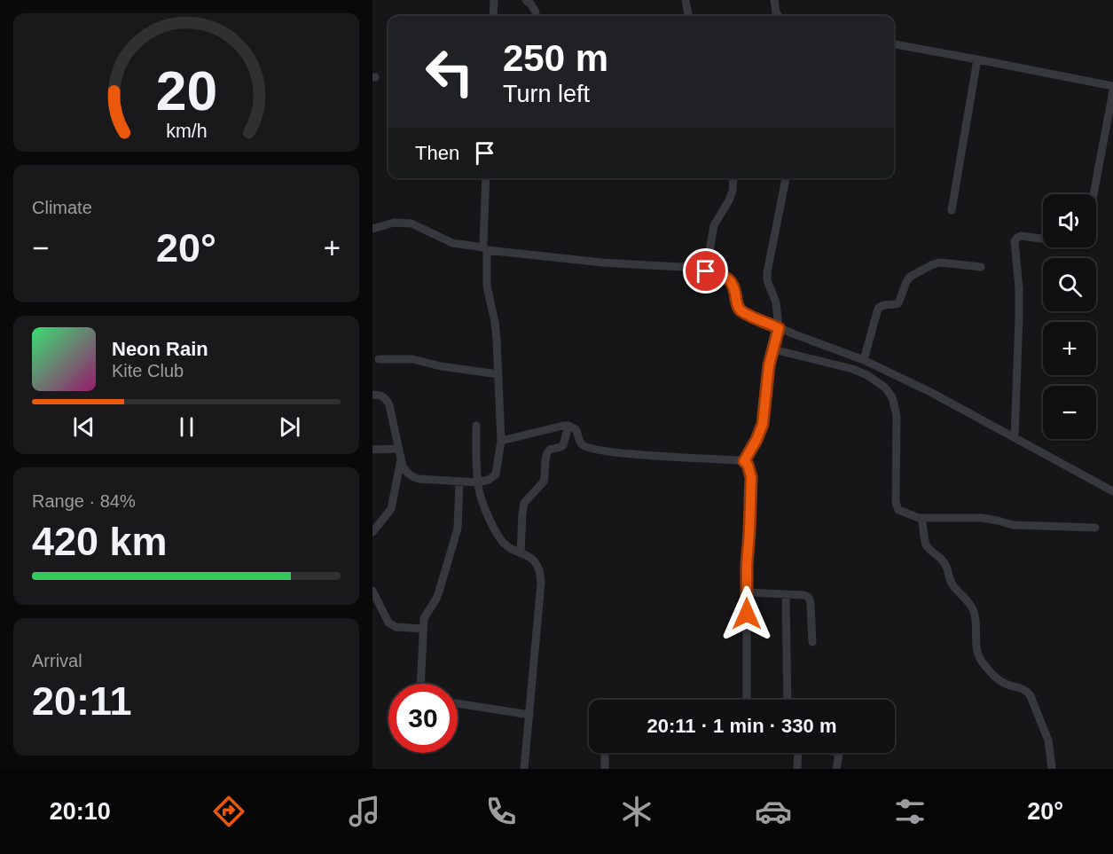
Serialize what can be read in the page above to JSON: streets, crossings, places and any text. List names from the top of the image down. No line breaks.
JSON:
{"page":{"turn":["250 m","Turn left"],"then":"Then","tile":["Climate",["Range · 84%","420 km"],["Arrival","20:11"]],"map_buttons":["+","−"],"heat":["−","20°","+"],"song":["Neon Rain","Kite Club"],"limit":"30","trip":"20:11 · 1 min · 330 m","tabs":["20:10","20°"],"gauge":["20","km/h"]}}
